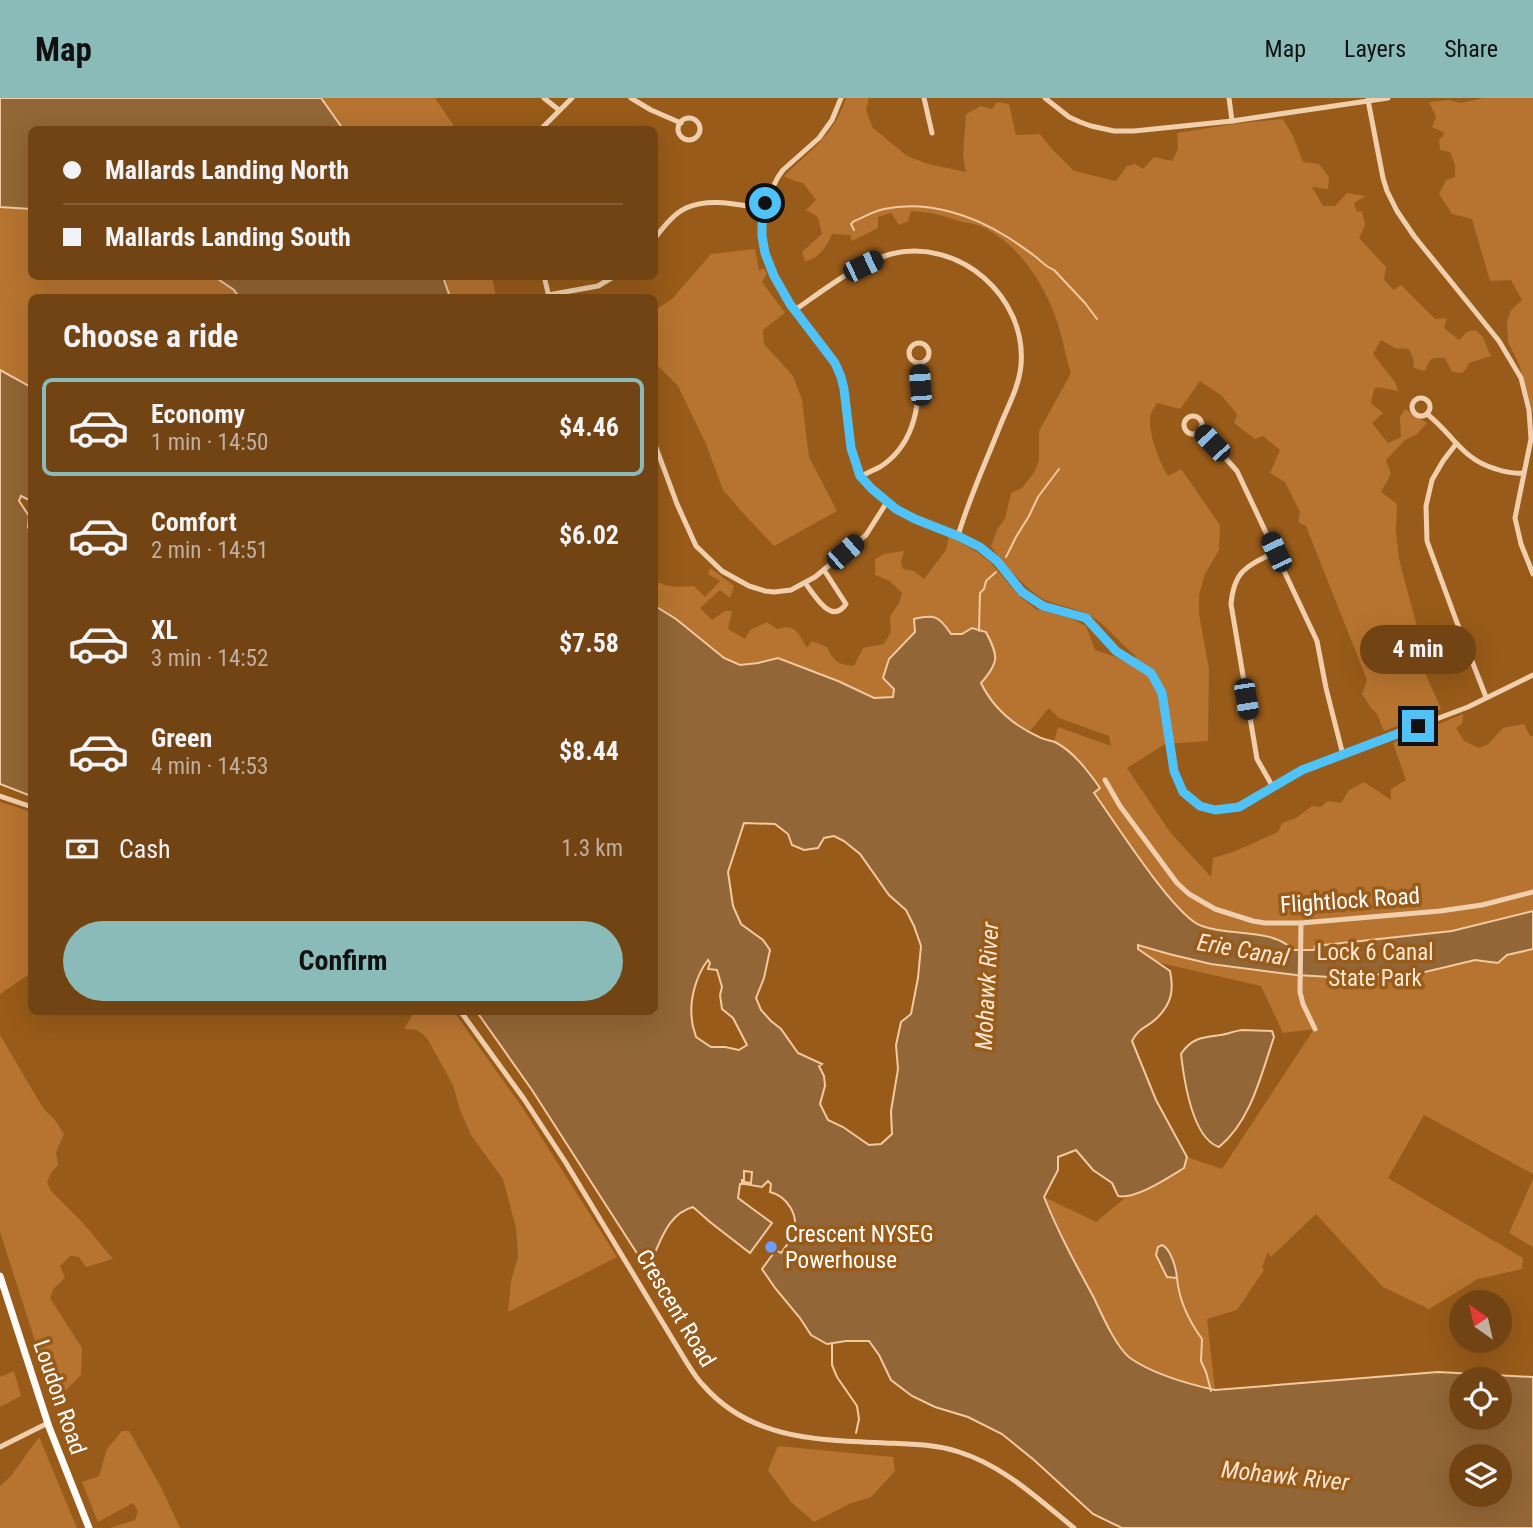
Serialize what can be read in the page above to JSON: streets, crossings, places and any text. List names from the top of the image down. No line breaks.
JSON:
{"streets":{"main road":["Loudon Road"],"street":["Flightlock Road","Crescent Road"]},"water":["Erie Canal","Mohawk River"],"parks":["Lock 6 Canal State Park"],"places":["Crescent NYSEG Powerhouse"],"north":"top left","page":{"header":"Map","nav":["Map","Layers","Share"],"banner":["Mallards Landing North","Mallards Landing South"],"heading":"Choose a ride","list":[{"name":"Economy","note":"1 min · 14:50","value":"$4.46"},{"name":"Comfort","note":"2 min · 14:51","value":"$6.02"},{"name":"XL","note":"3 min · 14:52","value":"$7.58"},{"name":"Green","note":"4 min · 14:53","value":"$8.44"}],"bubble":"4 min","pay":["Cash","1.3 km"],"buttons":"Confirm"}}
